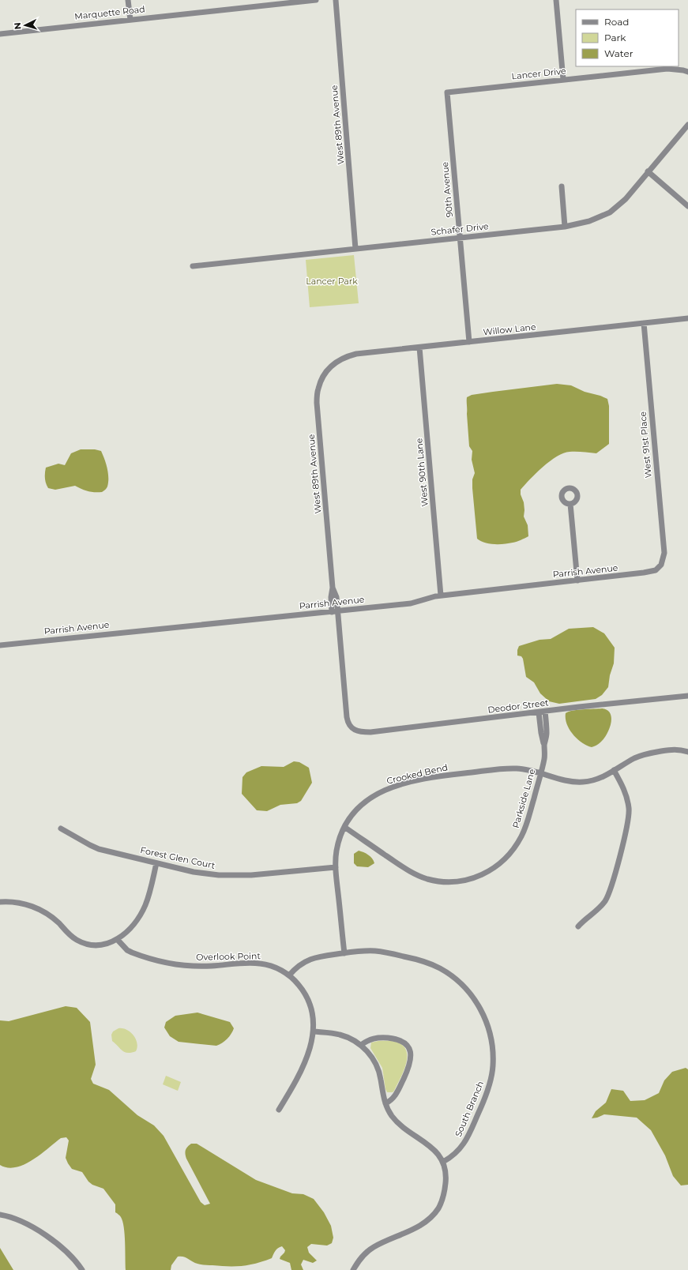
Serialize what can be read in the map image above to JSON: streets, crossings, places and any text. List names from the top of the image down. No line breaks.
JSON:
{"streets":{"street":["Marquette Road","Lancer Drive","West 89th Avenue","90th Avenue","Schafer Drive","Willow Lane","West 91st Place","West 90th Lane","Parrish Avenue","Deodor Street","Crooked Bend","Parkside Lane","Forest Glen Court","Overlook Point","South Branch"]},"crossings":[["Lancer Drive","90th Avenue"],["West 89th Avenue","Schafer Drive"],["West 89th Avenue","Willow Lane"],["West 89th Avenue","Parrish Avenue"],["West 89th Avenue","Deodor Street"],["90th Avenue","Schafer Drive"],["90th Avenue","Willow Lane"],["Willow Lane","West 91st Place"],["Willow Lane","West 90th Lane"],["West 91st Place","Parrish Avenue"],["West 90th Lane","Parrish Avenue"],["Deodor Street","Parkside Lane"],["Crooked Bend","Parkside Lane"],["Crooked Bend","Forest Glen Court"],["Crooked Bend","South Branch"],["Overlook Point","South Branch"]],"parks":["Lancer Park"],"legend":["Road","Park","Water"],"north":"left"}
